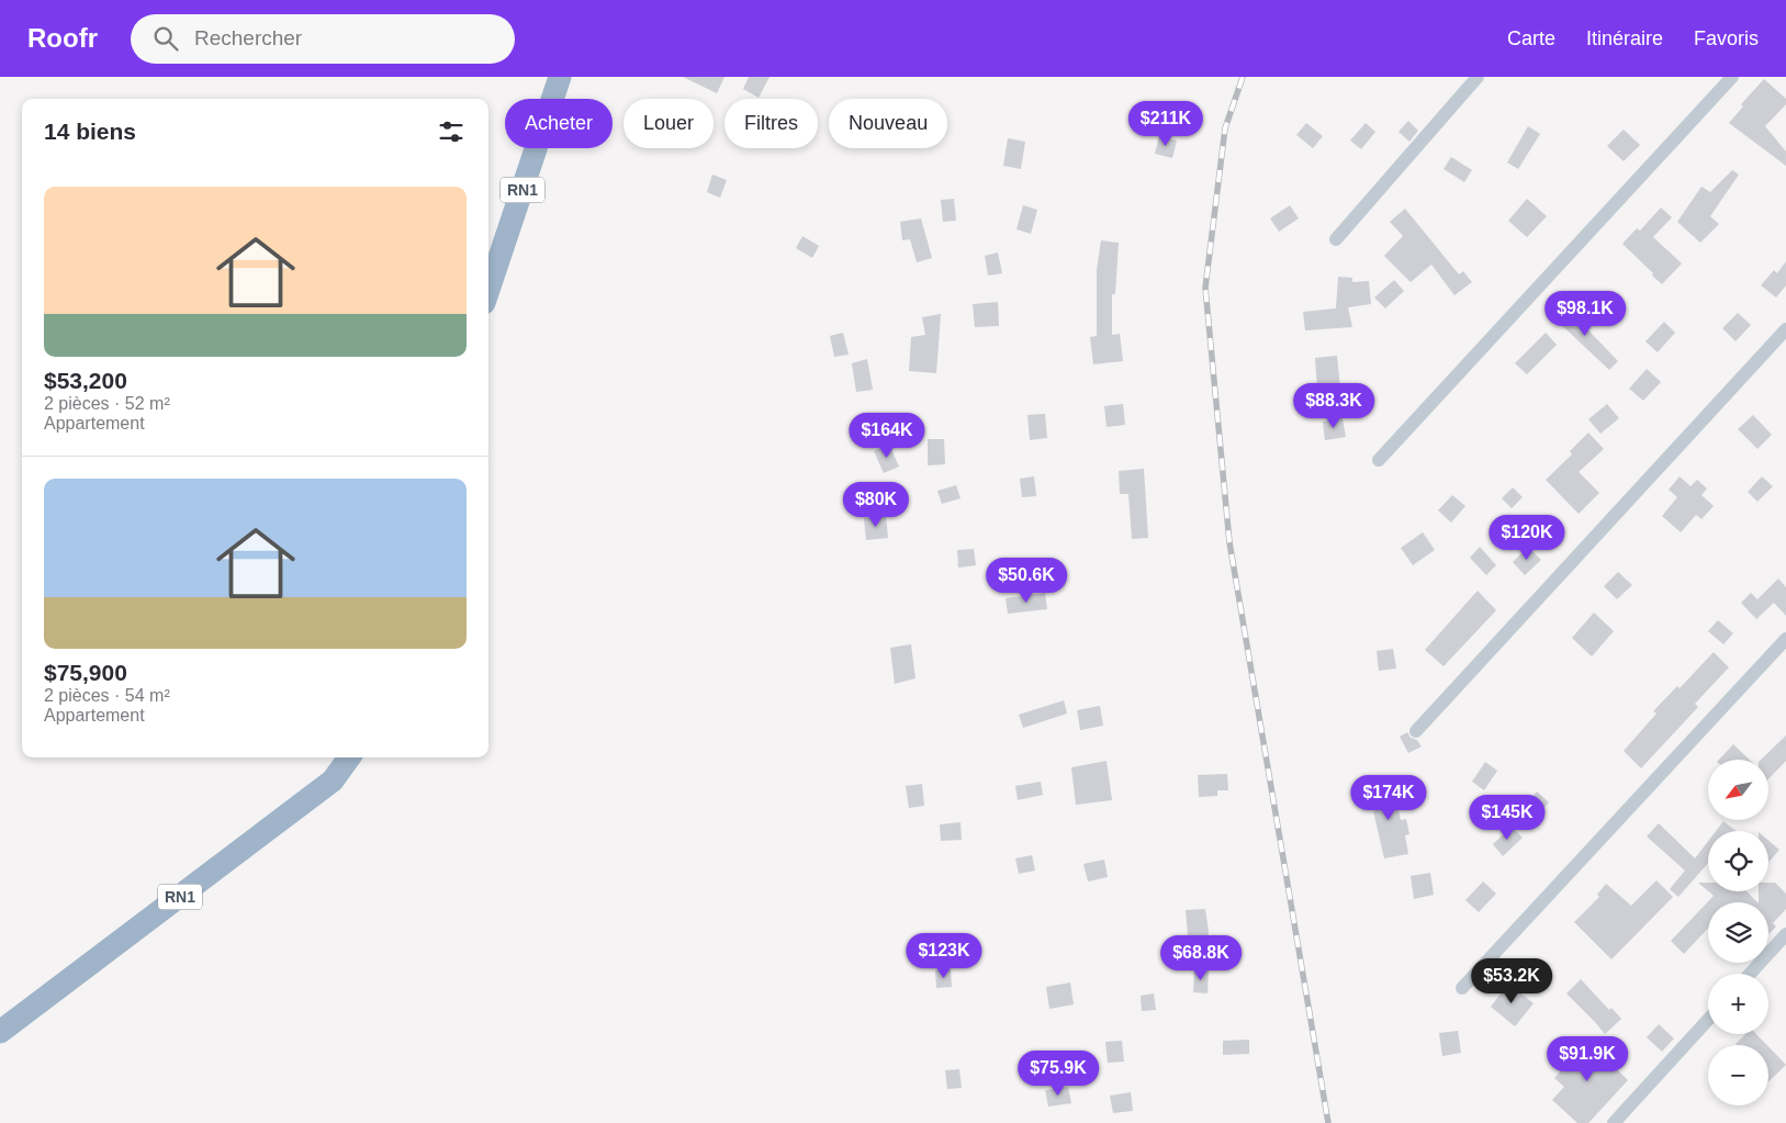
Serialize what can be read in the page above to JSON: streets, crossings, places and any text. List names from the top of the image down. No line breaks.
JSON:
{"streets":{"highway":["RN1"]},"north":"bottom left","page":{"header":"Roofr","search":"Rechercher","nav":["Carte","Itinéraire","Favoris"],"chip":["Acheter","Louer","Filtres","Nouveau"],"heading":"14 biens","price":["$211K","$98.1K","$88.3K","$164K","$80K","$120K","$50.6K","$174K","$145K","$123K","$68.8K","$53.2K","$91.9K","$75.9K"],"list":[{"name":"$53,200","note":"2 pièces · 52 m² · Appartement"},{"name":"$75,900","note":"2 pièces · 54 m² · Appartement"}],"map_buttons":["+","−"]}}
